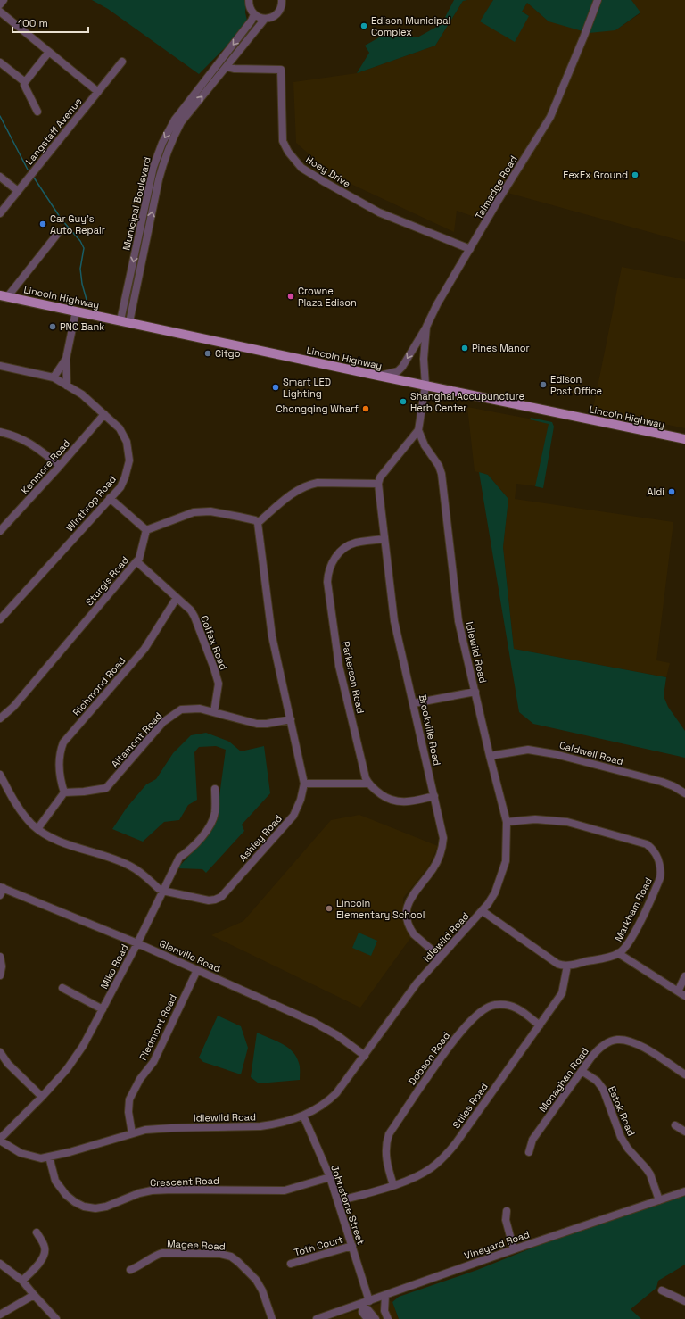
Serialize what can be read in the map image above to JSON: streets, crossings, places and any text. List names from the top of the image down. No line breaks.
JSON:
{"streets":{"main road":["Lincoln Highway"],"street":["Langstaff Avenue","Hoey Drive","Talmadge Road","Municipal Boulevard","Kenmore Road","Winthrop Road","Sturgis Road","Colfax Road","Idlewild Road","Parkerson Road","Richmond Road","Brookville Road","Altamont Road","Caldwell Road","Ashley Road","Markham Road","Glenville Road","Miko Road","Piedmont Road","Dobson Road","Monaghan Road","Stiles Road","Estok Road","Crescent Road","Johnstone Street","Magee Road","Vineyard Road","Toth Court"]},"crossings":[["Hoey Drive","Talmadge Road"],["Hoey Drive","Municipal Boulevard"],["Talmadge Road","Lincoln Highway"],["Municipal Boulevard","Lincoln Highway"],["Kenmore Road","Winthrop Road"],["Sturgis Road","Colfax Road"],["Colfax Road","Richmond Road"],["Colfax Road","Altamont Road"],["Idlewild Road","Brookville Road"],["Idlewild Road","Caldwell Road"],["Idlewild Road","Markham Road"],["Idlewild Road","Glenville Road"],["Idlewild Road","Miko Road"],["Idlewild Road","Piedmont Road"],["Idlewild Road","Crescent Road"],["Idlewild Road","Johnstone Street"],["Parkerson Road","Brookville Road"],["Richmond Road","Altamont Road"],["Altamont Road","Ashley Road"],["Ashley Road","Miko Road"],["Markham Road","Stiles Road"],["Glenville Road","Miko Road"],["Glenville Road","Piedmont Road"],["Dobson Road","Stiles Road"],["Monaghan Road","Estok Road"],["Stiles Road","Johnstone Street"],["Estok Road","Vineyard Road"],["Crescent Road","Johnstone Street"],["Johnstone Street","Vineyard Road"],["Johnstone Street","Toth Court"]],"places":["Edison Municipal Complex","FexEx Ground","Car Guy's Auto Repair","Crowne Plaza Edison","PNC Bank","Pines Manor","Citgo","Edison Post Office","Smart LED Lighting","Shanghai Accupuncture Herb Center","Chongqing Wharf","Aldi","Lincoln Elementary School"],"scale_bar":"100 m"}
